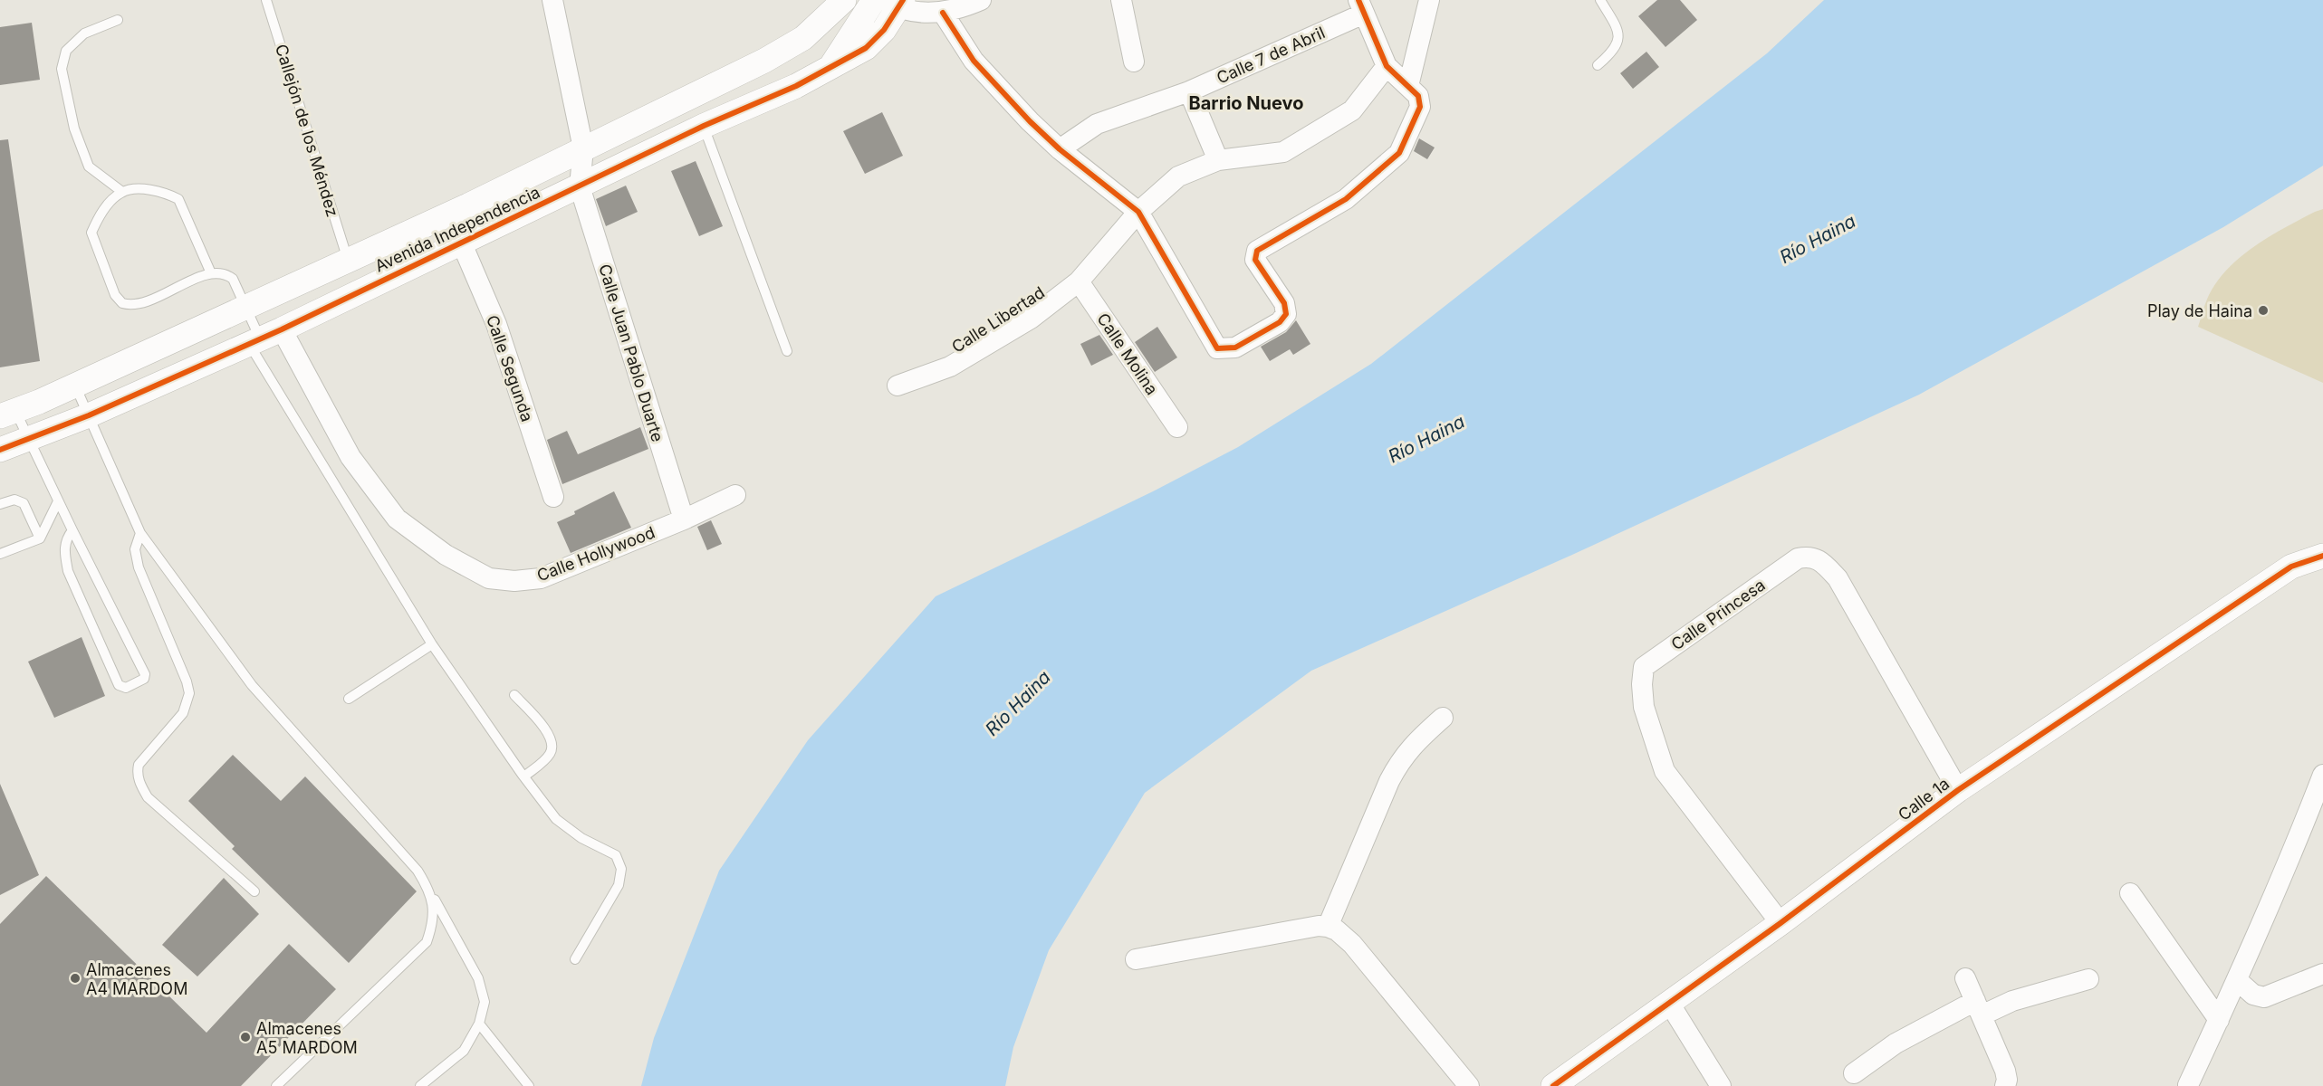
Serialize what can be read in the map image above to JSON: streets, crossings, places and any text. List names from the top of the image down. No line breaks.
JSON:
{"streets":{"street":["Calle 7 de Abril","Avenida Independencia","Calle Libertad","Calle Juan Pablo Duarte","Calle Molina","Calle Segunda","Calle Hollywood","Calle Princesa","Calle 1a"],"lane":["Callejón de los Méndez"]},"crossings":[["Callejón de los Méndez","Avenida Independencia"],["Avenida Independencia","Calle Juan Pablo Duarte"],["Avenida Independencia","Calle Segunda"],["Avenida Independencia","Calle Hollywood"],["Calle Libertad","Calle Molina"],["Calle Juan Pablo Duarte","Calle Hollywood"],["Calle Princesa","Calle 1a"]],"districts":["Barrio Nuevo"],"water":["Río Haina"],"places":["Play de Haina","Almacenes A4 MARDOM","Almacenes A5 MARDOM"]}
